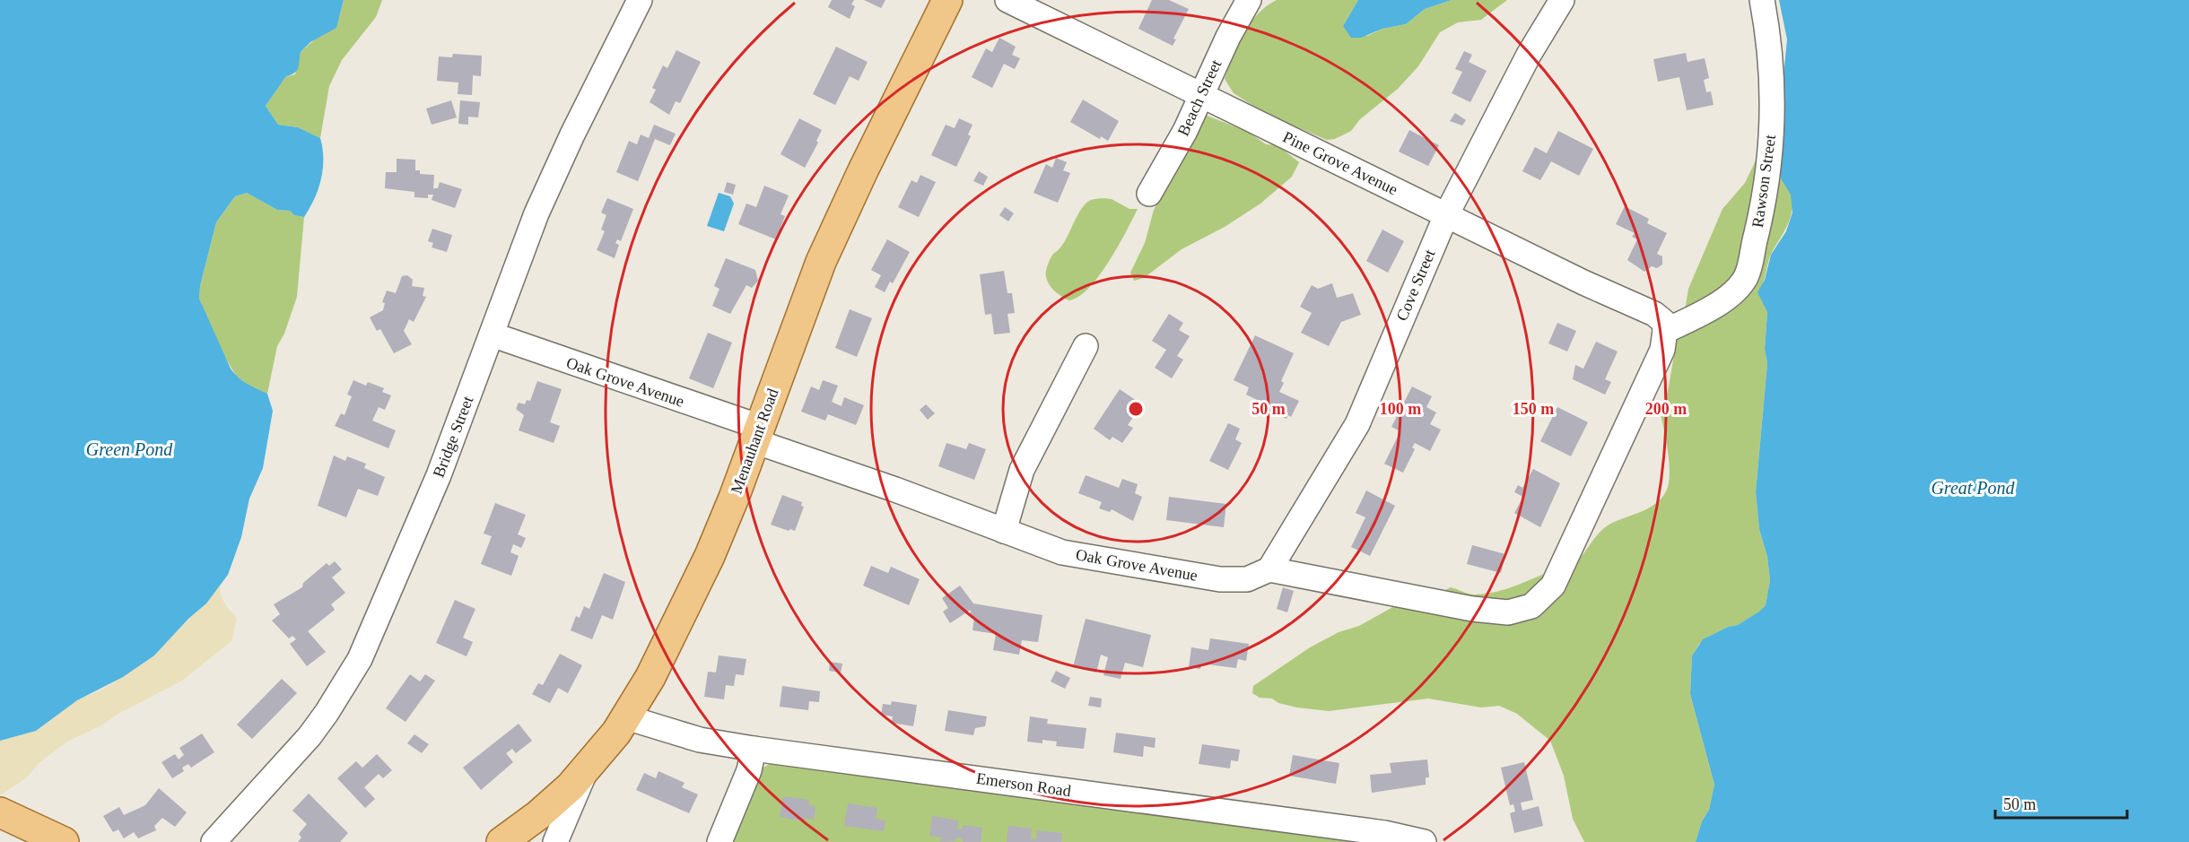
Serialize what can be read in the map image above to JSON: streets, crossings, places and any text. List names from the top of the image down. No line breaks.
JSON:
{"streets":{"main road":["Menauhant Road"],"street":["Beach Street","Pine Grove Avenue","Rawson Street","Cove Street","Oak Grove Avenue","Bridge Street","Emerson Road"]},"crossings":[["Beach Street","Pine Grove Avenue"],["Pine Grove Avenue","Rawson Street"],["Pine Grove Avenue","Cove Street"],["Cove Street","Oak Grove Avenue"],["Oak Grove Avenue","Bridge Street"],["Oak Grove Avenue","Menauhant Road"],["Menauhant Road","Emerson Road"]],"water":["Green Pond","Great Pond"],"scale_bar":"50 m","rings":["50 m","100 m","150 m","200 m"]}
